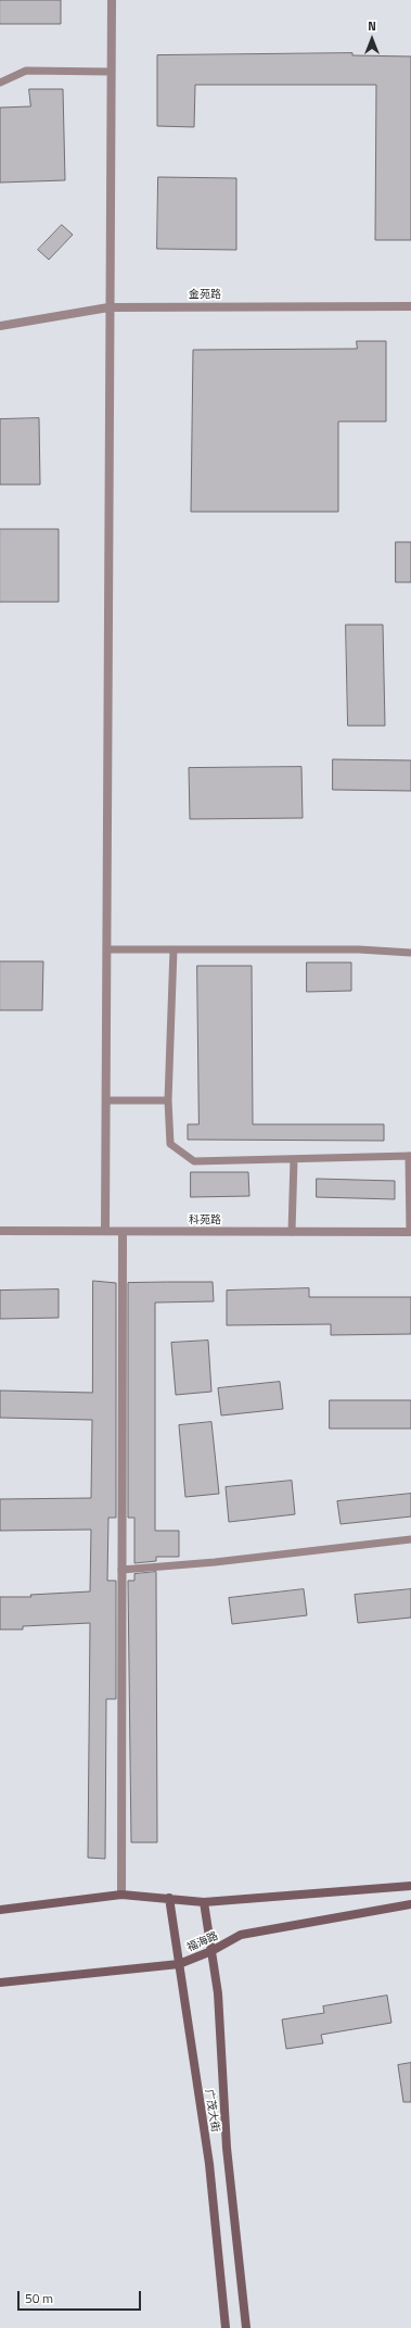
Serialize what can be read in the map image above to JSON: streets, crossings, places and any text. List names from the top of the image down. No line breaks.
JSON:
{"streets":{"main road":["福海路","广茂大街"],"street":["金苑路","科苑路"]},"crossings":[["福海路","广茂大街"]],"scale_bar":"50 m","north":"top"}
